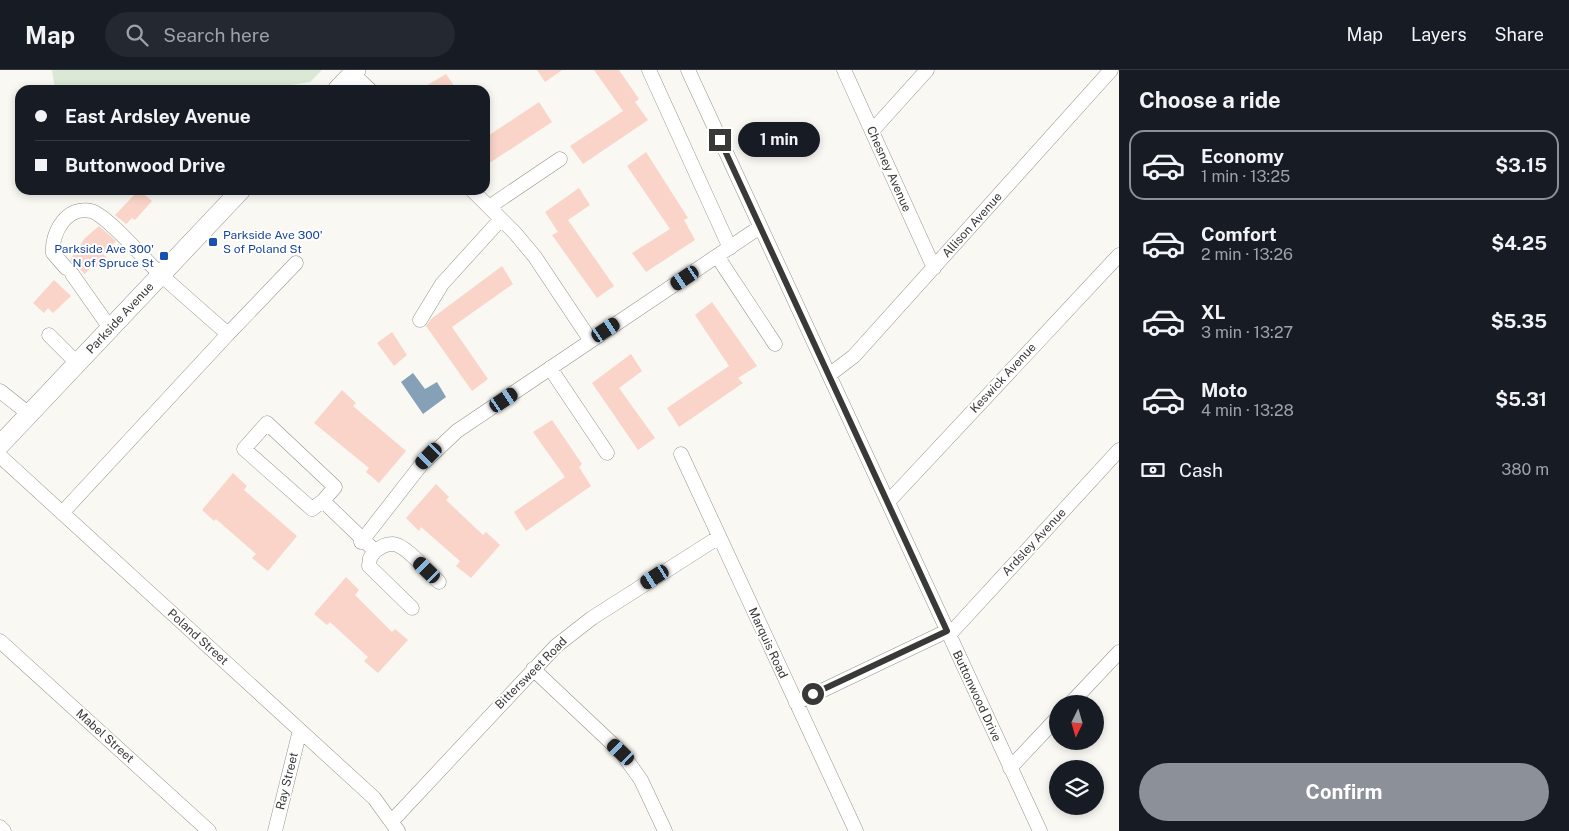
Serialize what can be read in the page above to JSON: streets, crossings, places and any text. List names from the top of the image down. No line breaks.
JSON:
{"streets":{"main road":["Parkside Avenue"],"street":["Chesney Avenue","Allison Avenue","Keswick Avenue","Ardsley Avenue","Poland Street","Marquis Road","Bittersweet Road","Buttonwood Drive","Mabel Street","Ray Street"]},"crossings":[["Chesney Avenue","Allison Avenue"],["Allison Avenue","Buttonwood Drive"],["Keswick Avenue","Buttonwood Drive"],["Ardsley Avenue","Buttonwood Drive"],["Poland Street","Bittersweet Road"],["Poland Street","Ray Street"],["Marquis Road","Bittersweet Road"]],"places":{"transit":["Parkside Ave 300' S of Poland St","Parkside Ave 300' N of Spruce St"]},"north":"bottom","page":{"header":"Map","search":"Search here","nav":["Map","Layers","Share"],"heading":"Choose a ride","banner":["East Ardsley Avenue","Buttonwood Drive"],"bubble":"1 min","list":[{"name":"Economy","note":"1 min · 13:25","value":"$3.15"},{"name":"Comfort","note":"2 min · 13:26","value":"$4.25"},{"name":"XL","note":"3 min · 13:27","value":"$5.35"},{"name":"Moto","note":"4 min · 13:28","value":"$5.31"}],"pay":["Cash","380 m"],"buttons":"Confirm"}}
